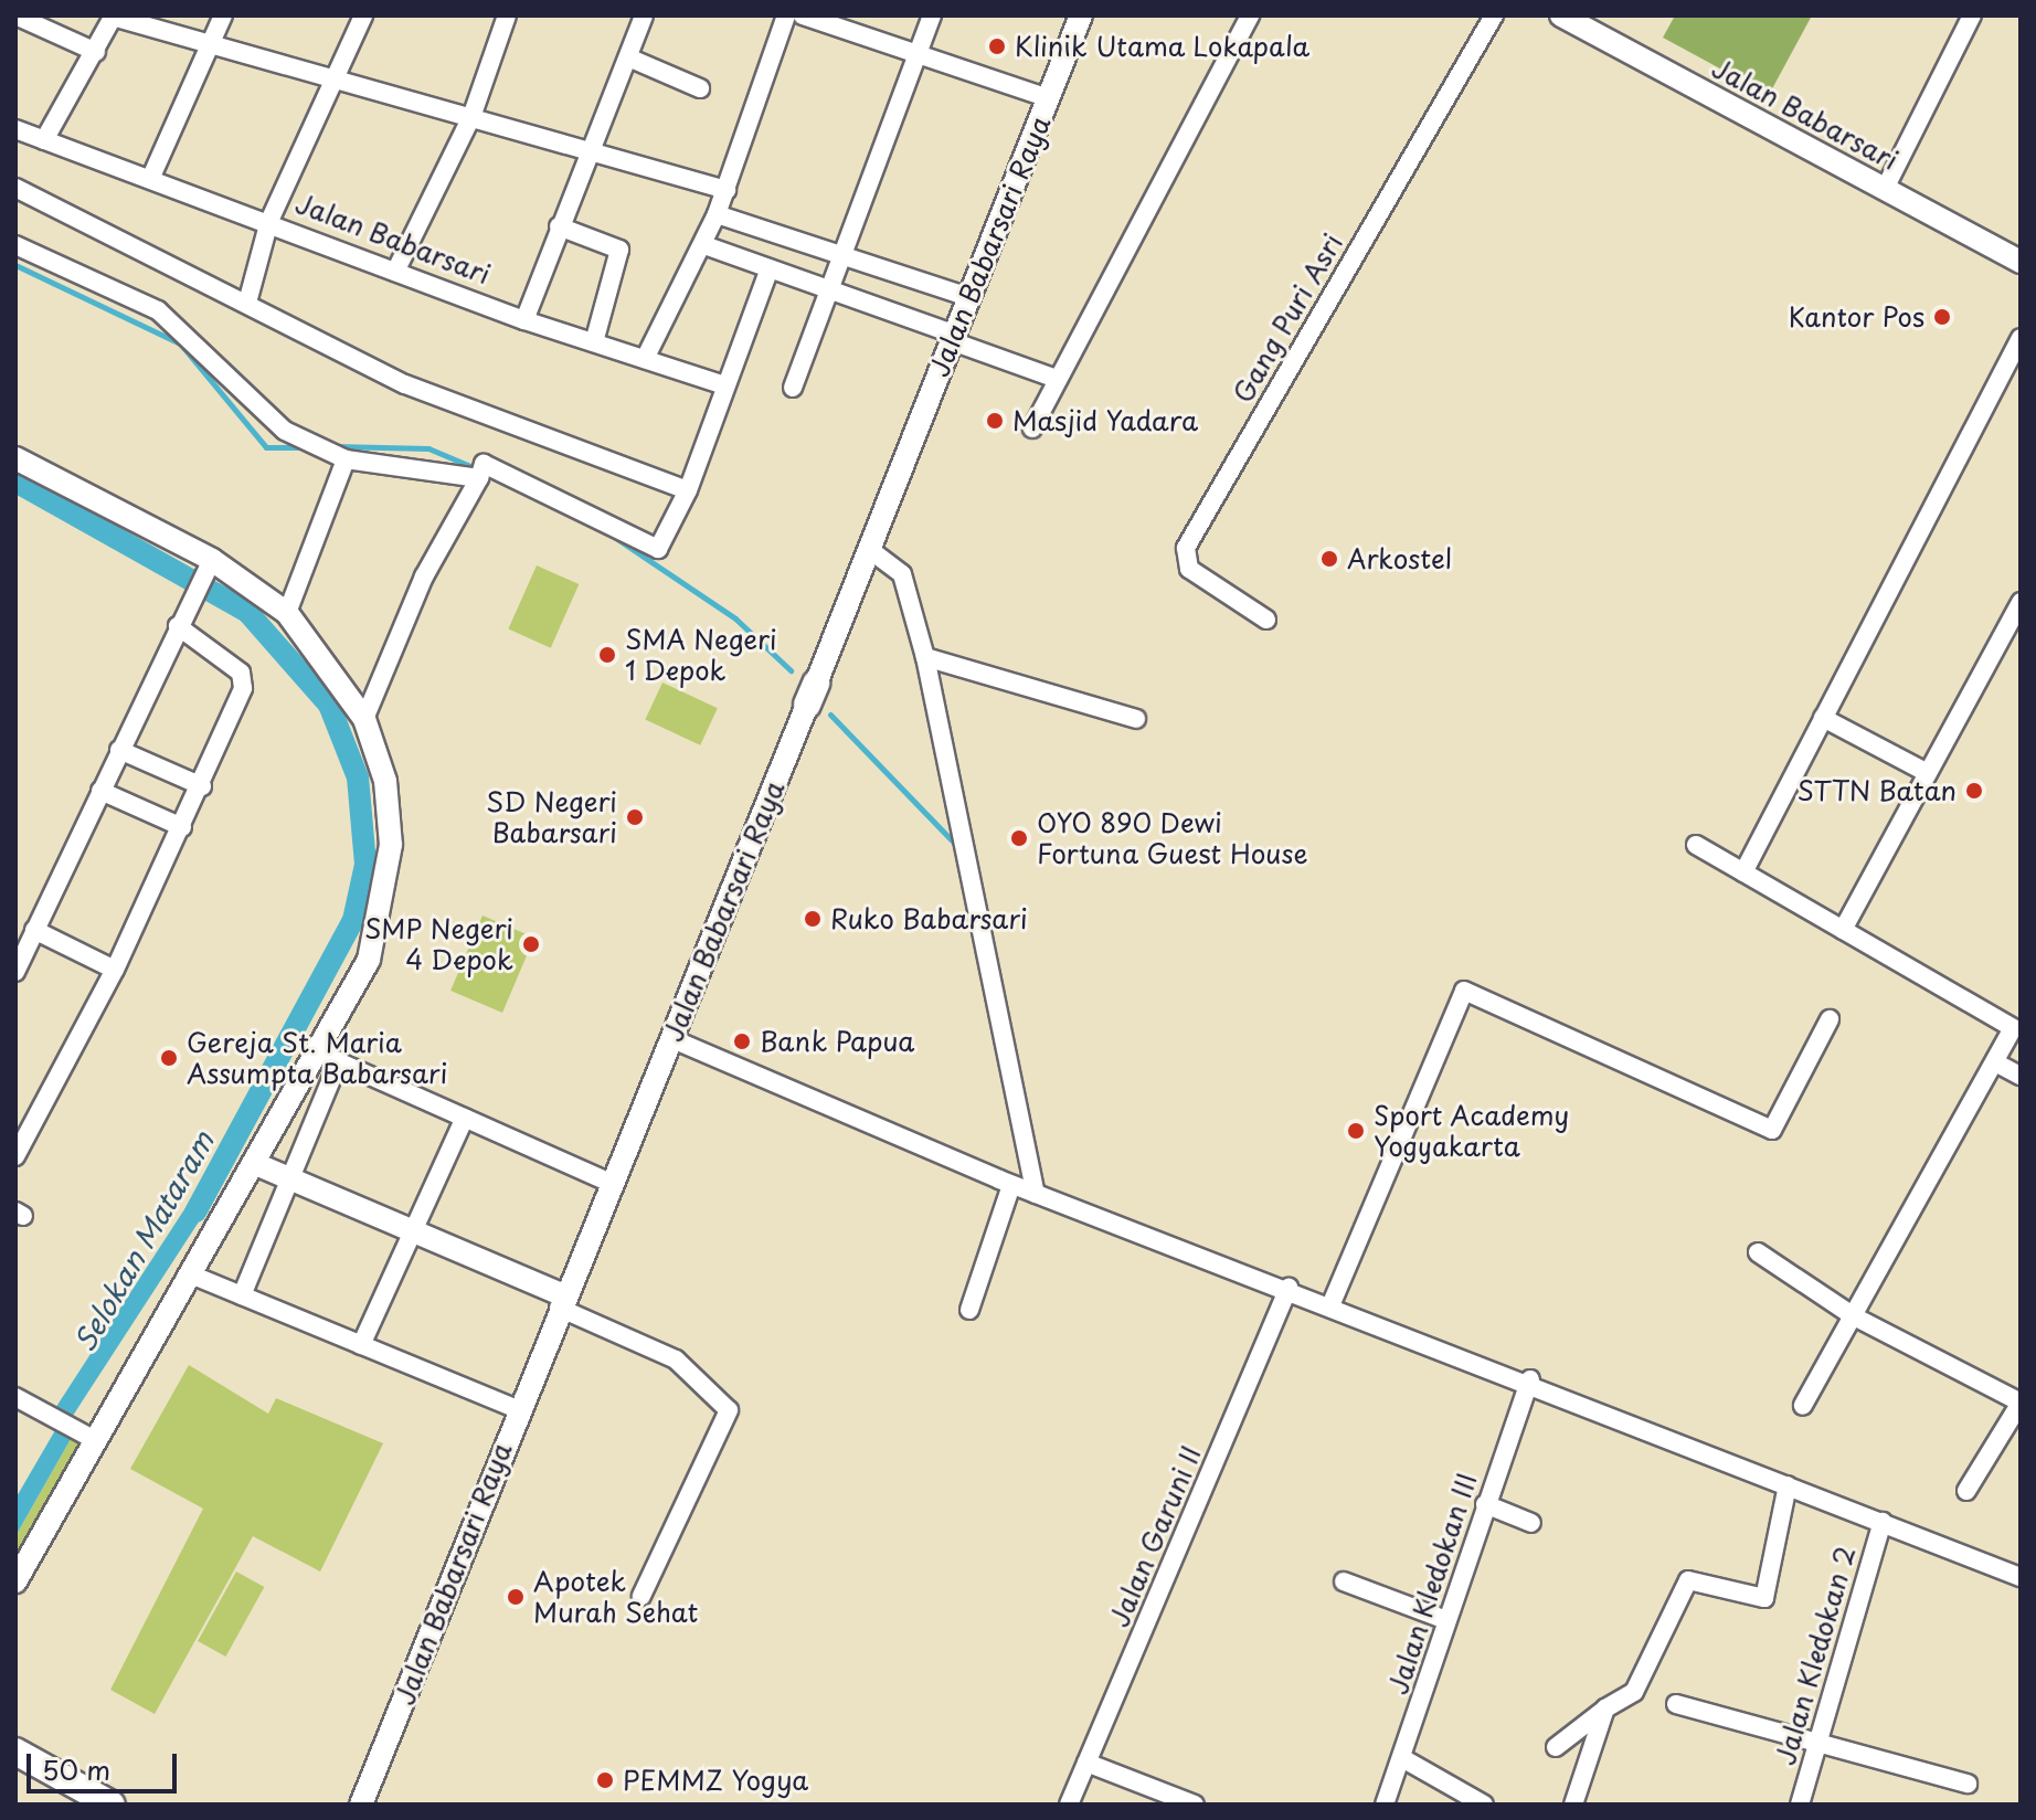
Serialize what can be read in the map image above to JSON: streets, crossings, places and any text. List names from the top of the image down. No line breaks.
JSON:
{"streets":{"street":["Jalan Babarsari","Jalan Babarsari Raya","Gang Puri Asri","Jalan Garuni II","Jalan Kledokan III","Jalan Kledokan 2"]},"water":["Selokan Mataram"],"places":["Klinik Utama Lokapala","Kantor Pos","Masjid Yadara","Arkostel","SMA Negeri 1 Depok","STTN Batan","SD Negeri Babarsari","OYO 890 Dewi Fortuna Guest House","Ruko Babarsari","SMP Negeri 4 Depok","Bank Papua","Gereja St. Maria Assumpta Babarsari","Sport Academy Yogyakarta","Apotek Murah Sehat","PEMMZ Yogya"],"scale_bar":"50 m"}
